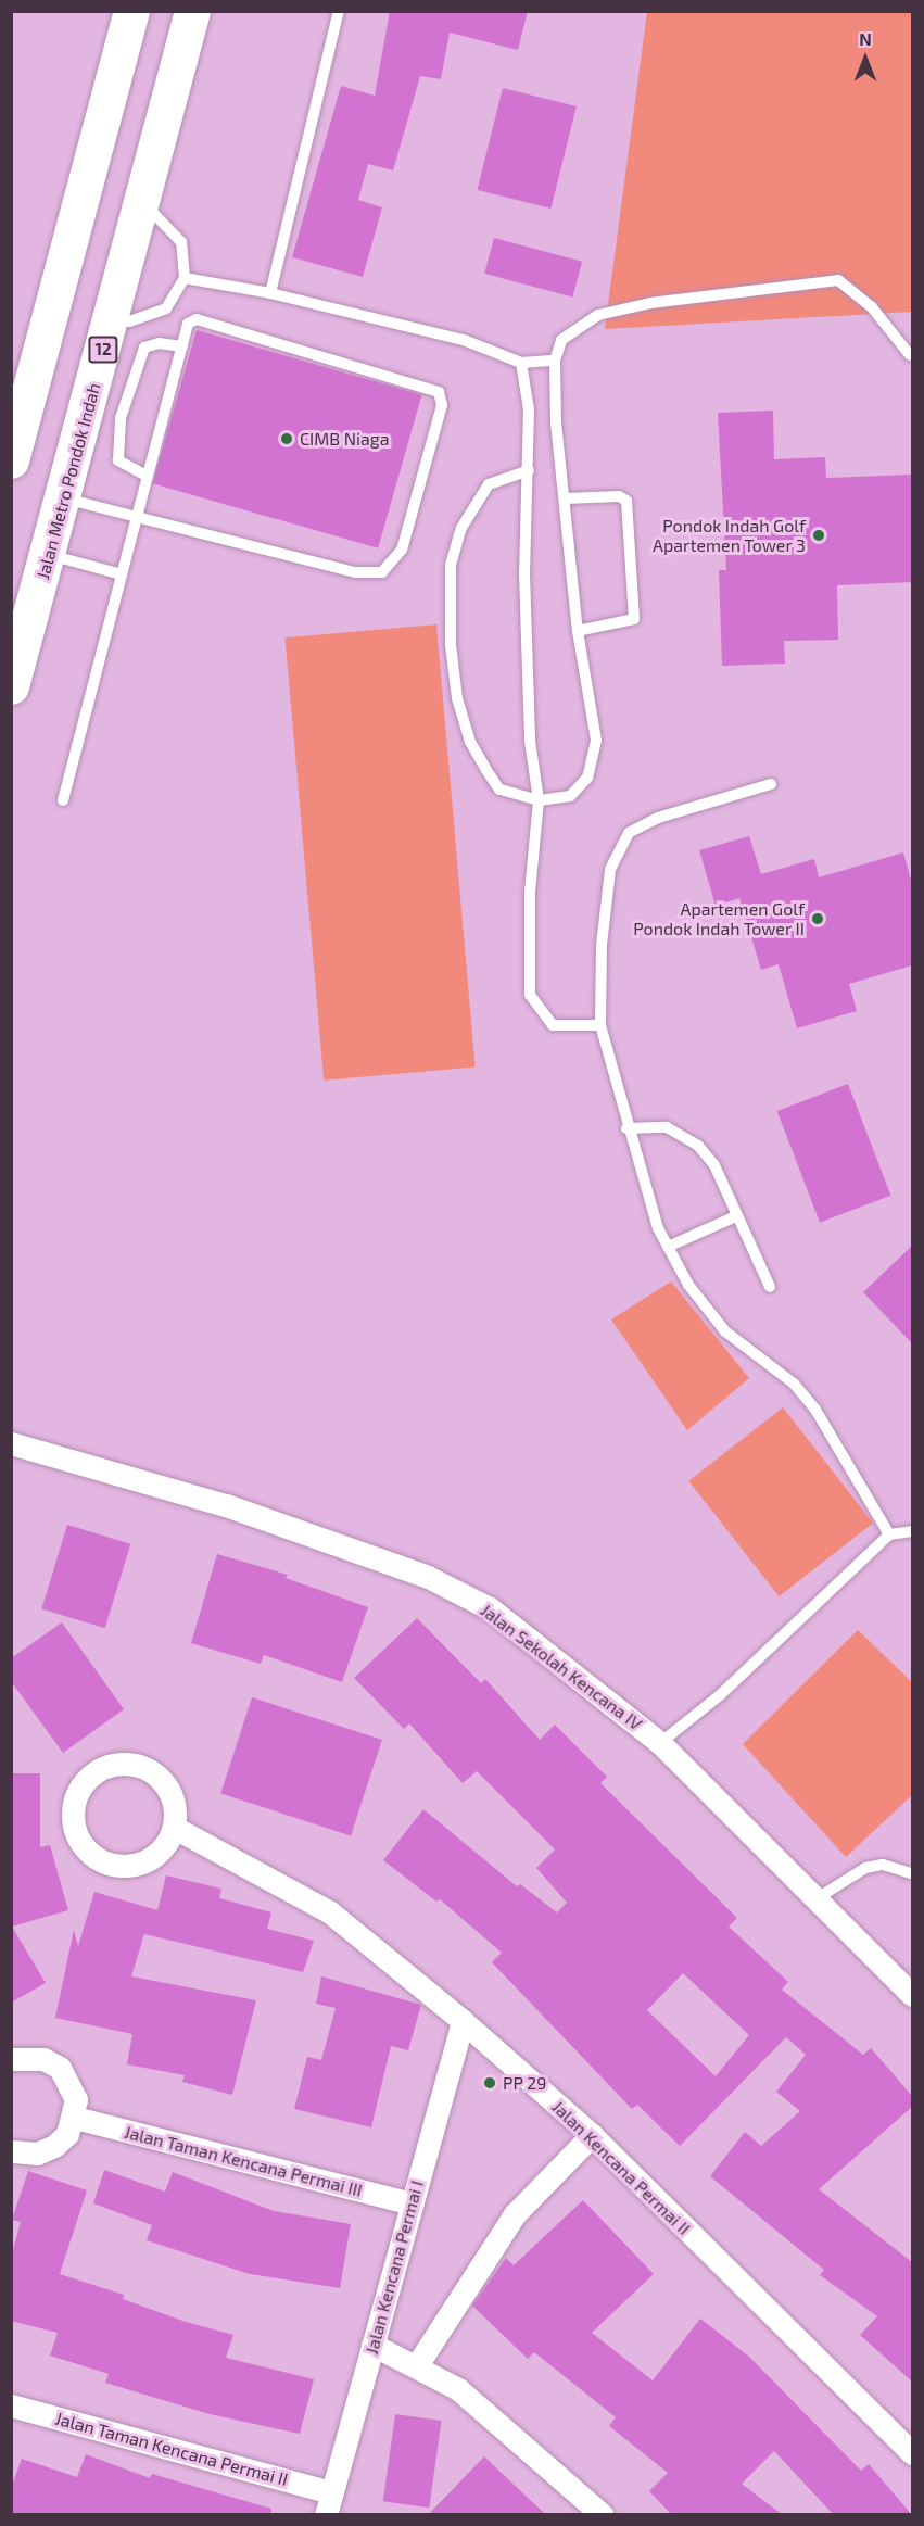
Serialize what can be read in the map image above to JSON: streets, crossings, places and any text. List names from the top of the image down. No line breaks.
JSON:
{"streets":{"highway":["12","Jalan Metro Pondok Indah"],"street":["Jalan Sekolah Kencana IV","Jalan Taman Kencana Permai III","Jalan Kencana Permai II","Jalan Kencana Permai I","Jalan Taman Kencana Permai II"]},"crossings":[["Jalan Taman Kencana Permai III","Jalan Kencana Permai I"],["Jalan Kencana Permai II","Jalan Kencana Permai I"],["Jalan Kencana Permai I","Jalan Taman Kencana Permai II"]],"places":["CIMB Niaga","Pondok Indah Golf Apartemen Tower 3","Apartemen Golf Pondok Indah Tower II","PP 29"],"north":"top"}
